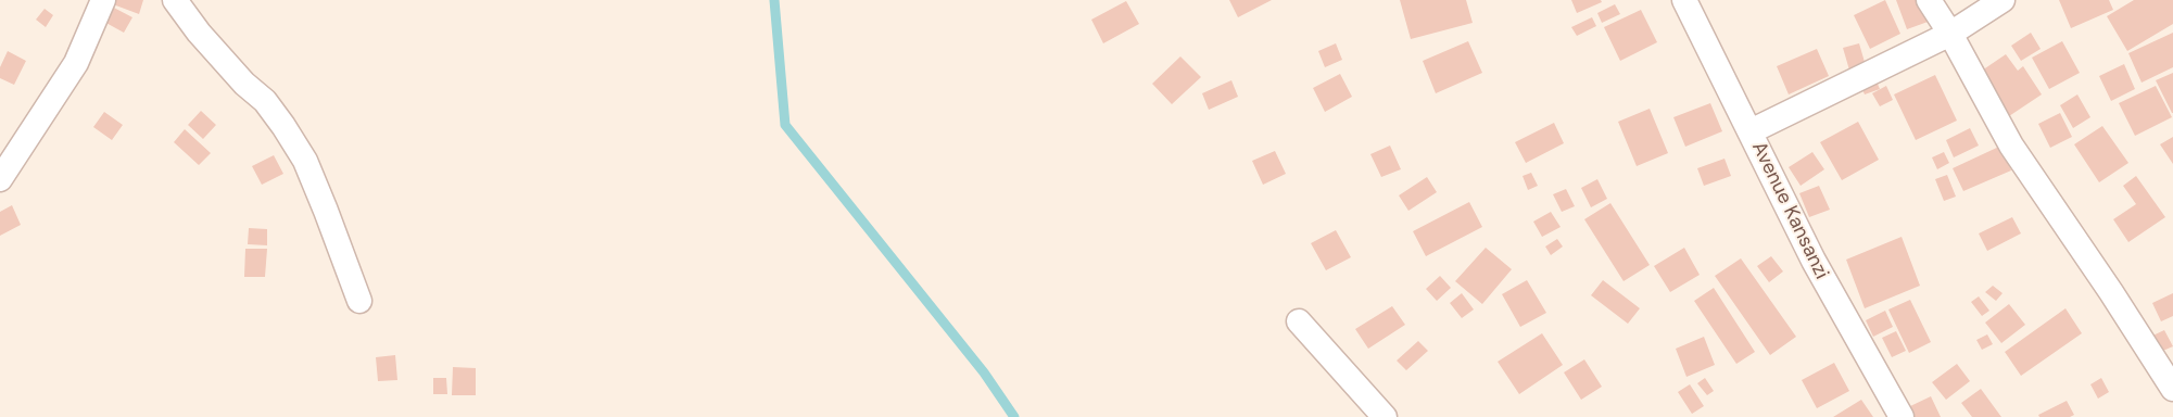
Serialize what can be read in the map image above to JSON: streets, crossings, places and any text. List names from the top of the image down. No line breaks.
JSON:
{"streets":{"street":["Avenue Kansanzi"]}}
